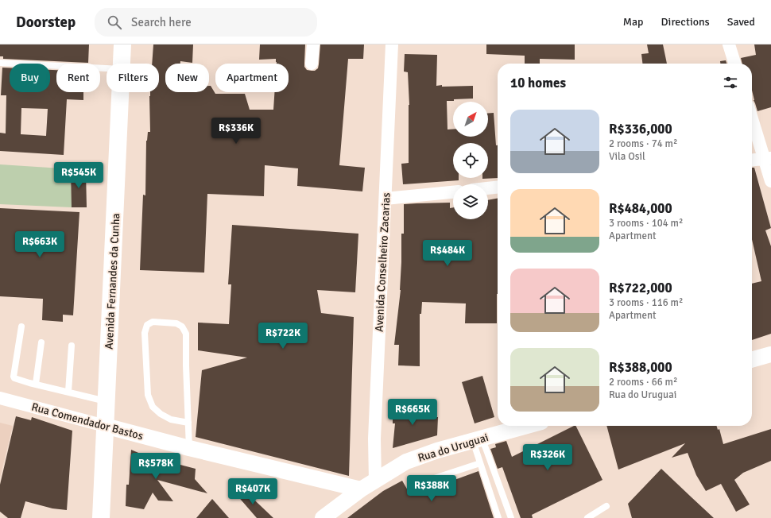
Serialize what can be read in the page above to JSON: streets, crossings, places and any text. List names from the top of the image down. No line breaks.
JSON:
{"streets":{"main road":["Avenida Fernandes da Cunha"],"street":["Avenida Conselheiro Zacarias","Rua Comendador Bastos","Rua do Uruguai"]},"crossings":[["Avenida Conselheiro Zacarias","Rua do Uruguai"],["Avenida Fernandes da Cunha","Rua Comendador Bastos"],["Rua Comendador Bastos","Rua do Uruguai"]],"north":"top right","page":{"header":"Doorstep","search":"Search here","nav":["Map","Directions","Saved"],"chip":["Buy","Rent","Filters","New","Apartment"],"heading":"10 homes","list":[{"name":"R$336,000","note":"2 rooms · 74 m² · Vila Osil"},{"name":"R$484,000","note":"3 rooms · 104 m² · Apartment"},{"name":"R$722,000","note":"3 rooms · 116 m² · Apartment"},{"name":"R$388,000","note":"2 rooms · 66 m² · Rua do Uruguai"}],"price":["R$336K","R$545K","R$663K","R$484K","R$722K","R$665K","R$326K","R$578K","R$388K","R$407K"]}}
